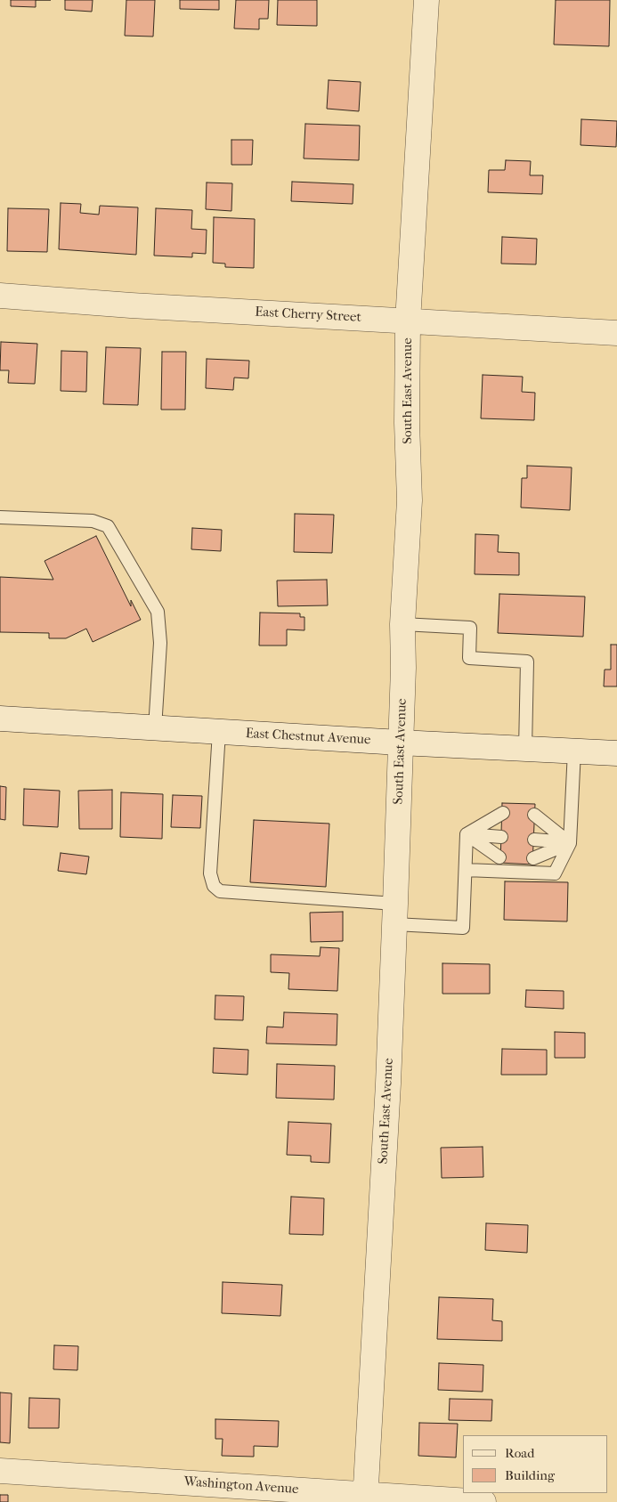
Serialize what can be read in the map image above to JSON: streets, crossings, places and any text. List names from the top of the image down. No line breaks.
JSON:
{"streets":{"street":["East Cherry Street","South East Avenue","East Chestnut Avenue","Washington Avenue"]},"crossings":[["East Cherry Street","South East Avenue"],["South East Avenue","East Chestnut Avenue"],["South East Avenue","Washington Avenue"]],"legend":["Road","Building"]}
